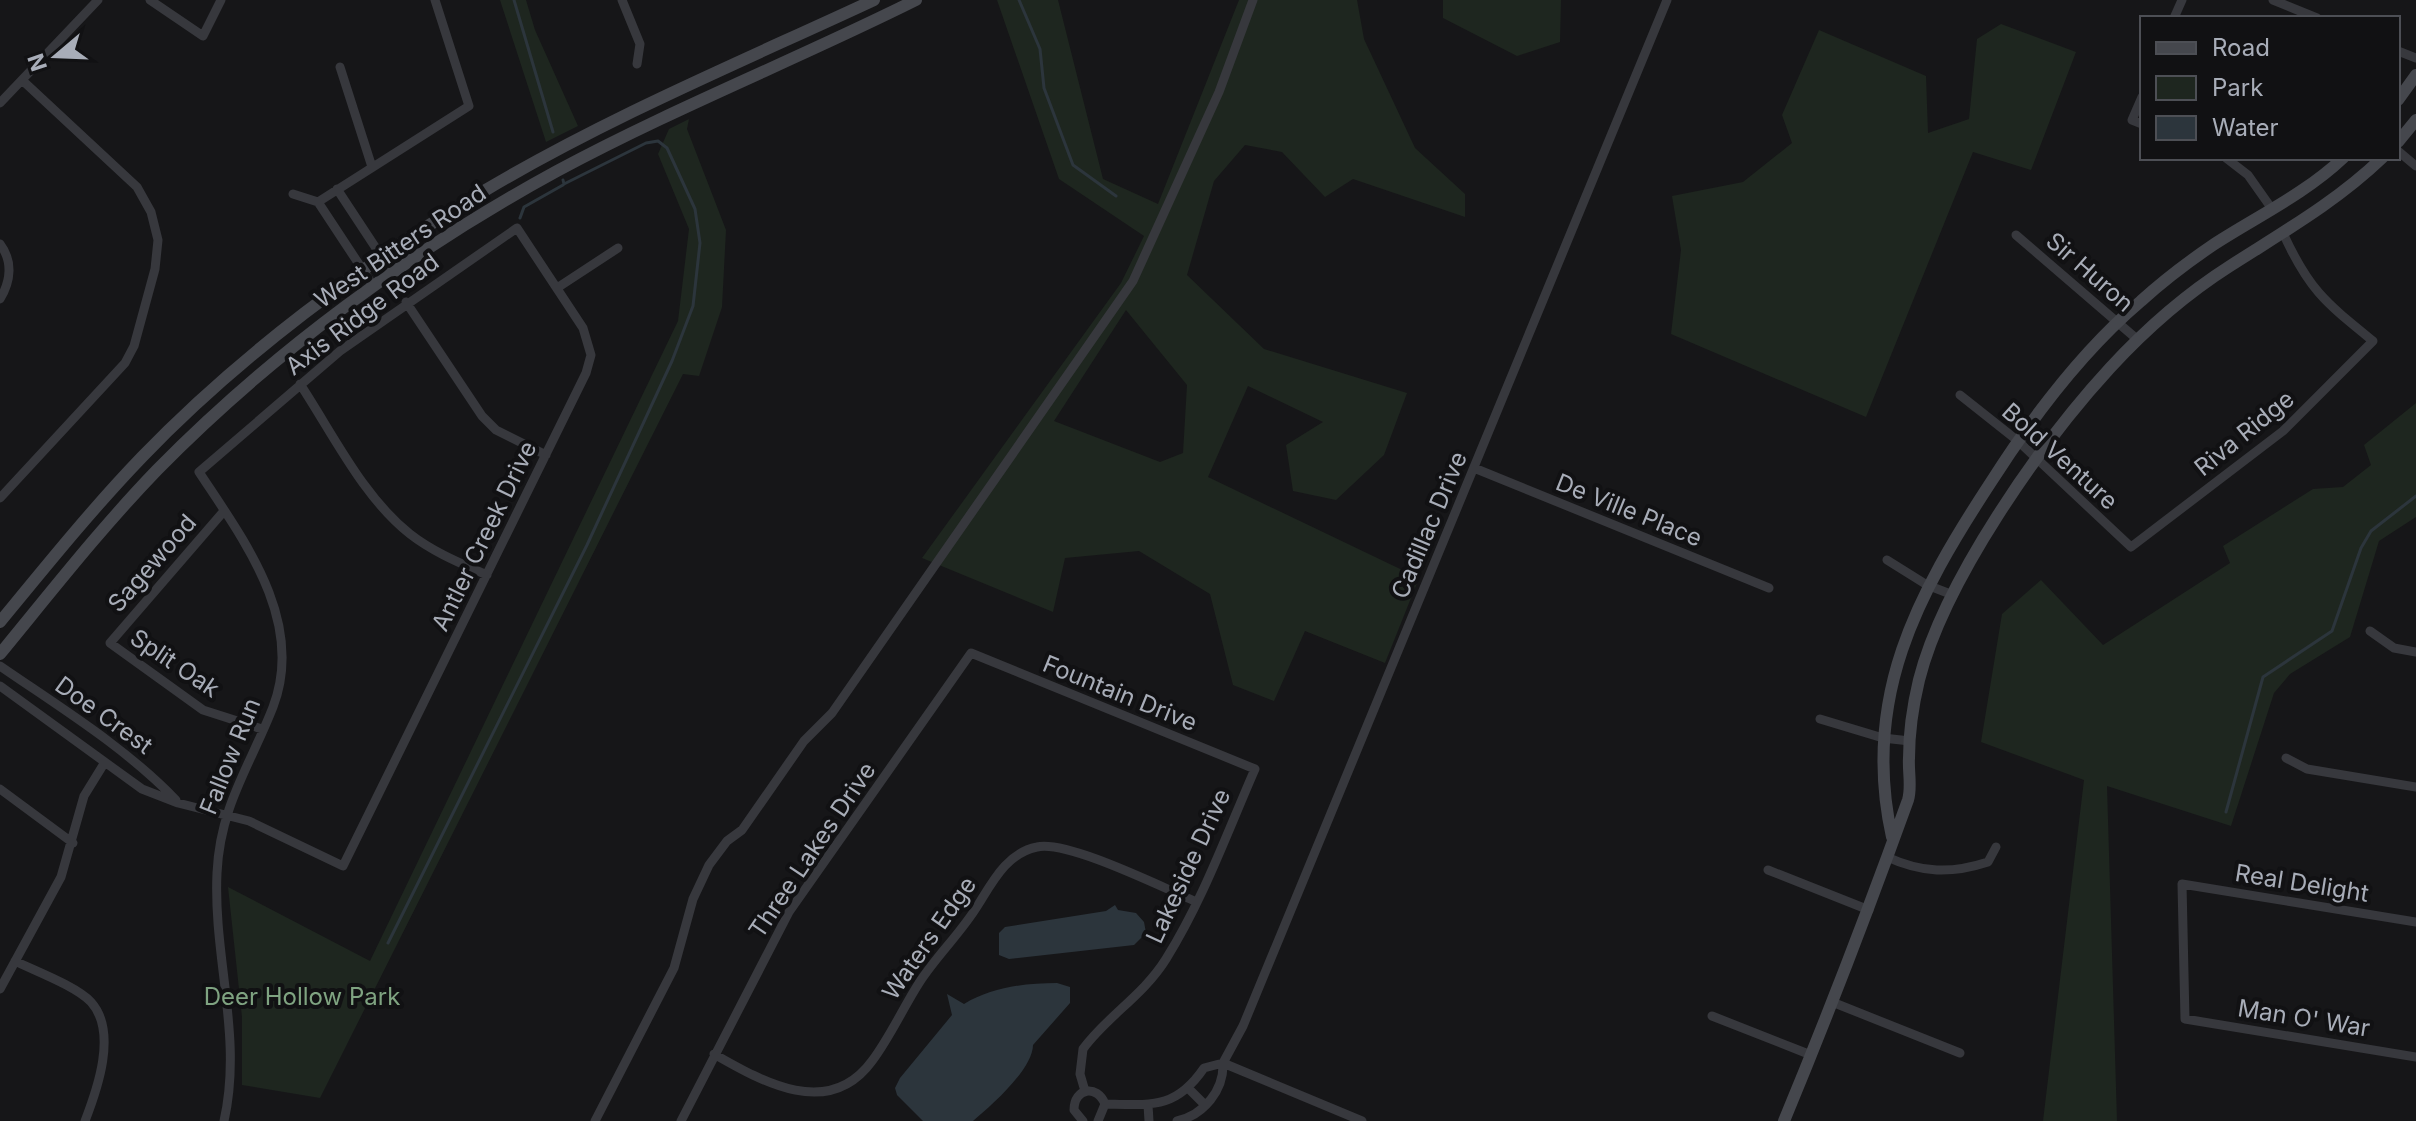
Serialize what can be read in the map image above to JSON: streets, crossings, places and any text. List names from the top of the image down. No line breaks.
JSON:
{"streets":{"main road":["West Bitters Road"],"street":["Sir Huron","Axis Ridge Road","Riva Ridge","Bold Venture","De Ville Place","Cadillac Drive","Antler Creek Drive","Sagewood","Split Oak","Fountain Drive","Doe Crest","Fallow Run","Three Lakes Drive","Lakeside Drive","Real Delight","Waters Edge","Man O' War"]},"crossings":[["Axis Ridge Road","Antler Creek Drive"],["Axis Ridge Road","Fallow Run"],["Riva Ridge","Bold Venture"],["De Ville Place","Cadillac Drive"],["Antler Creek Drive","Doe Crest"],["Sagewood","Split Oak"],["Sagewood","Fallow Run"],["Split Oak","Fallow Run"],["Fountain Drive","Three Lakes Drive"],["Fountain Drive","Lakeside Drive"],["Doe Crest","Fallow Run"],["Three Lakes Drive","Waters Edge"],["Lakeside Drive","Waters Edge"],["Real Delight","Man O' War"]],"parks":["Deer Hollow Park"],"legend":["Road","Park","Water"],"north":"left"}
